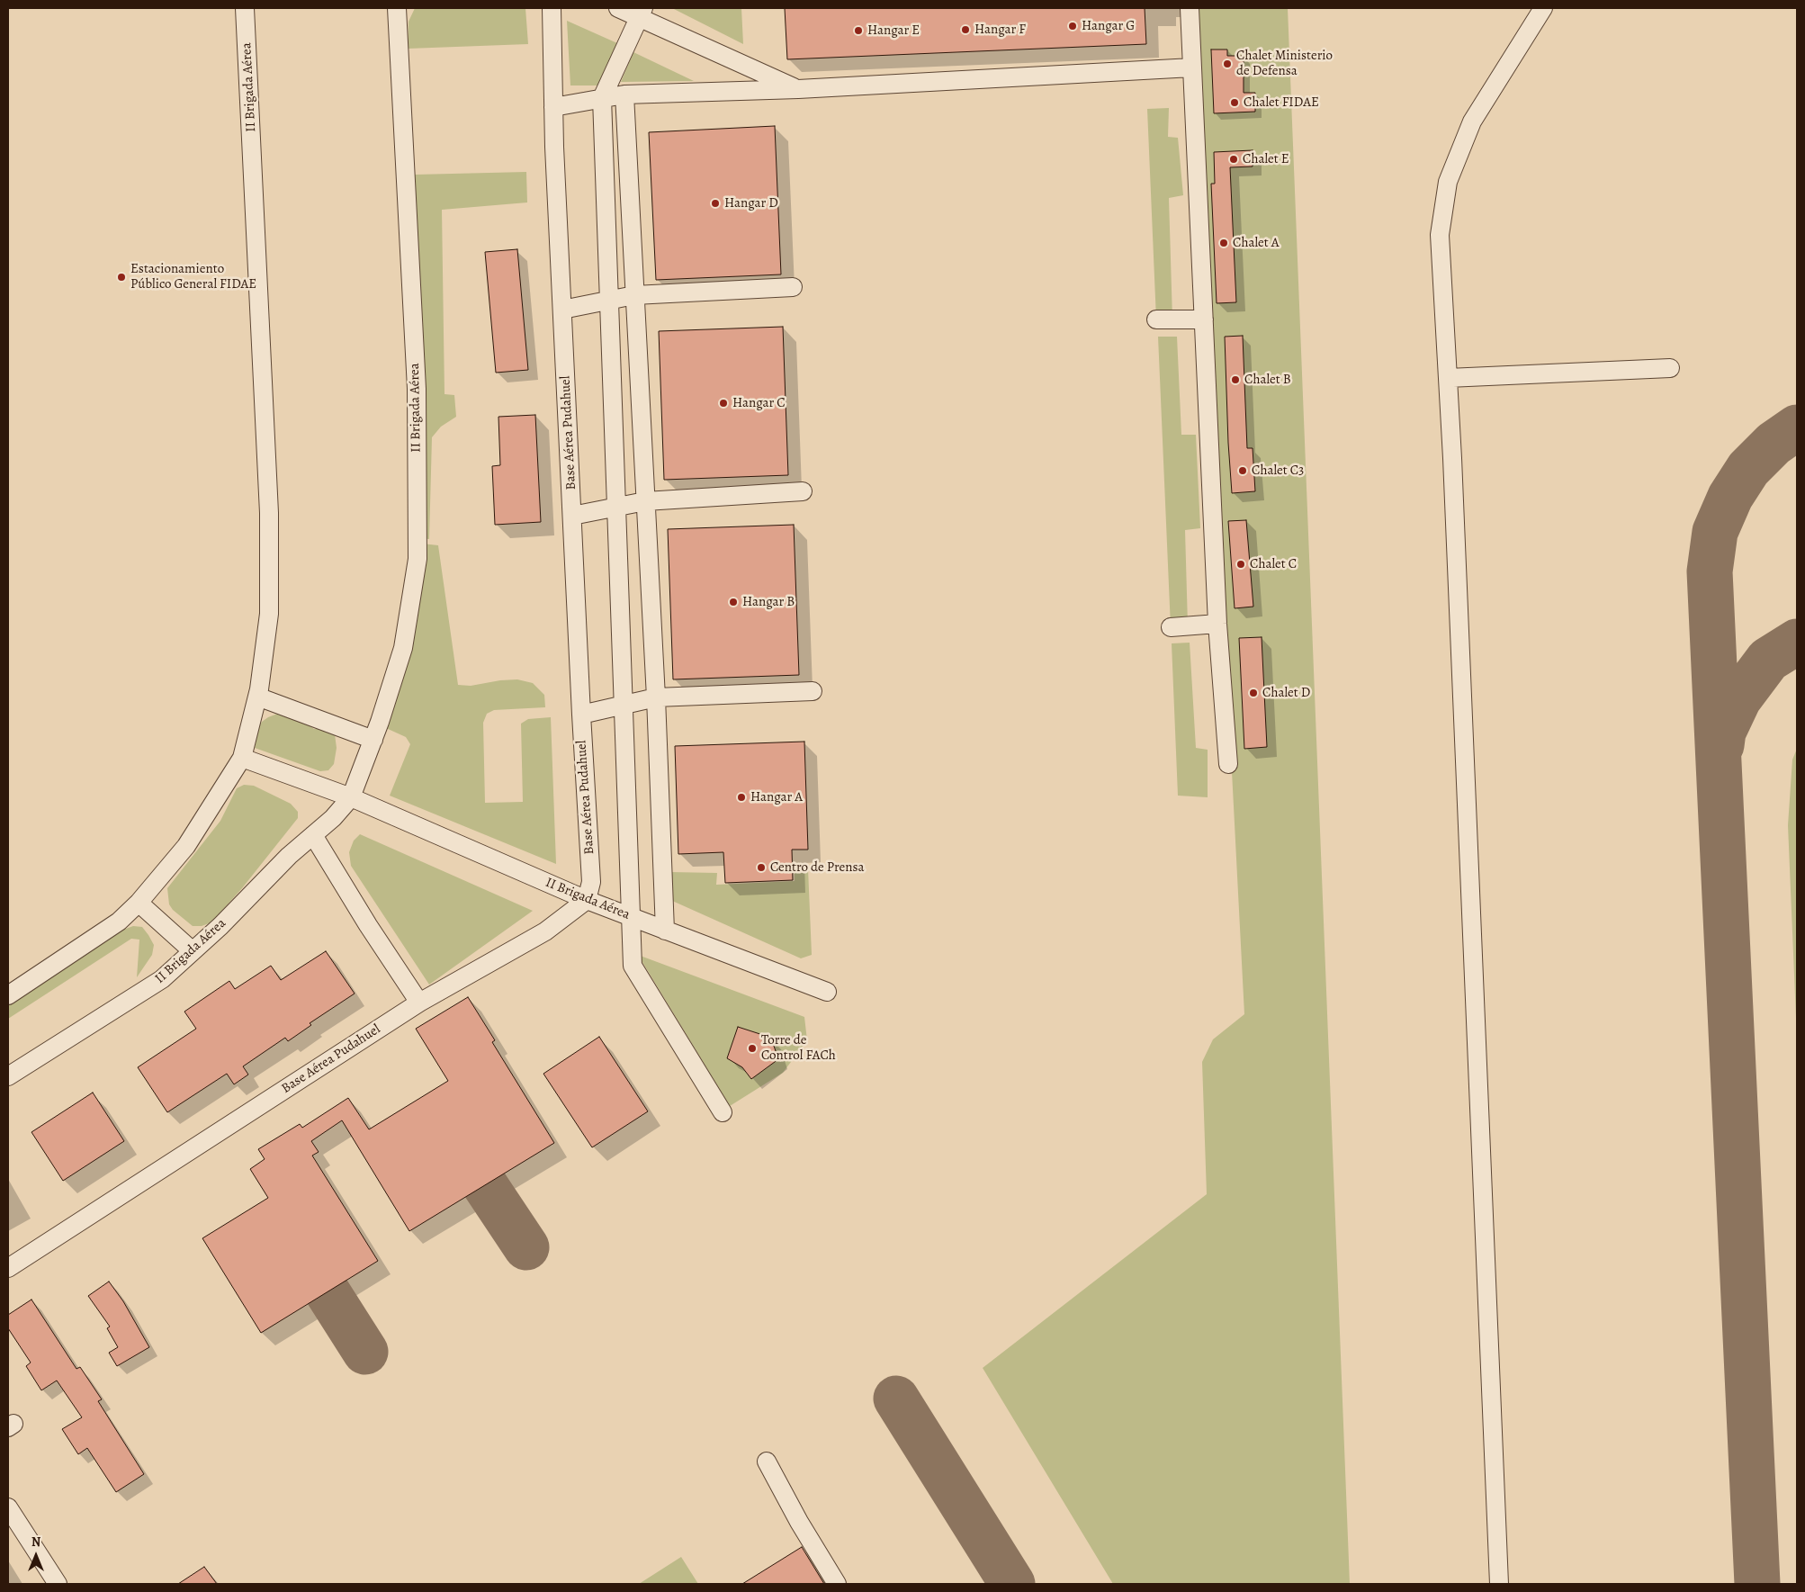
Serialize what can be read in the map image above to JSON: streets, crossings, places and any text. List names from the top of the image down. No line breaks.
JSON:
{"streets":{"street":["II Brigada Aérea","Base Aérea Pudahuel"]},"crossings":[["II Brigada Aérea","Base Aérea Pudahuel"]],"places":["Hangar G","Hangar F","Hangar E","Chalet Ministerio de Defensa","Chalet FIDAE","Chalet E","Hangar D","Chalet A","Estacionamiento Público General FIDAE","Chalet B","Hangar C","Chalet C3","Chalet C","Hangar B","Chalet D","Hangar A","Centro de Prensa","Torre de Control FACh"],"north":"top"}
